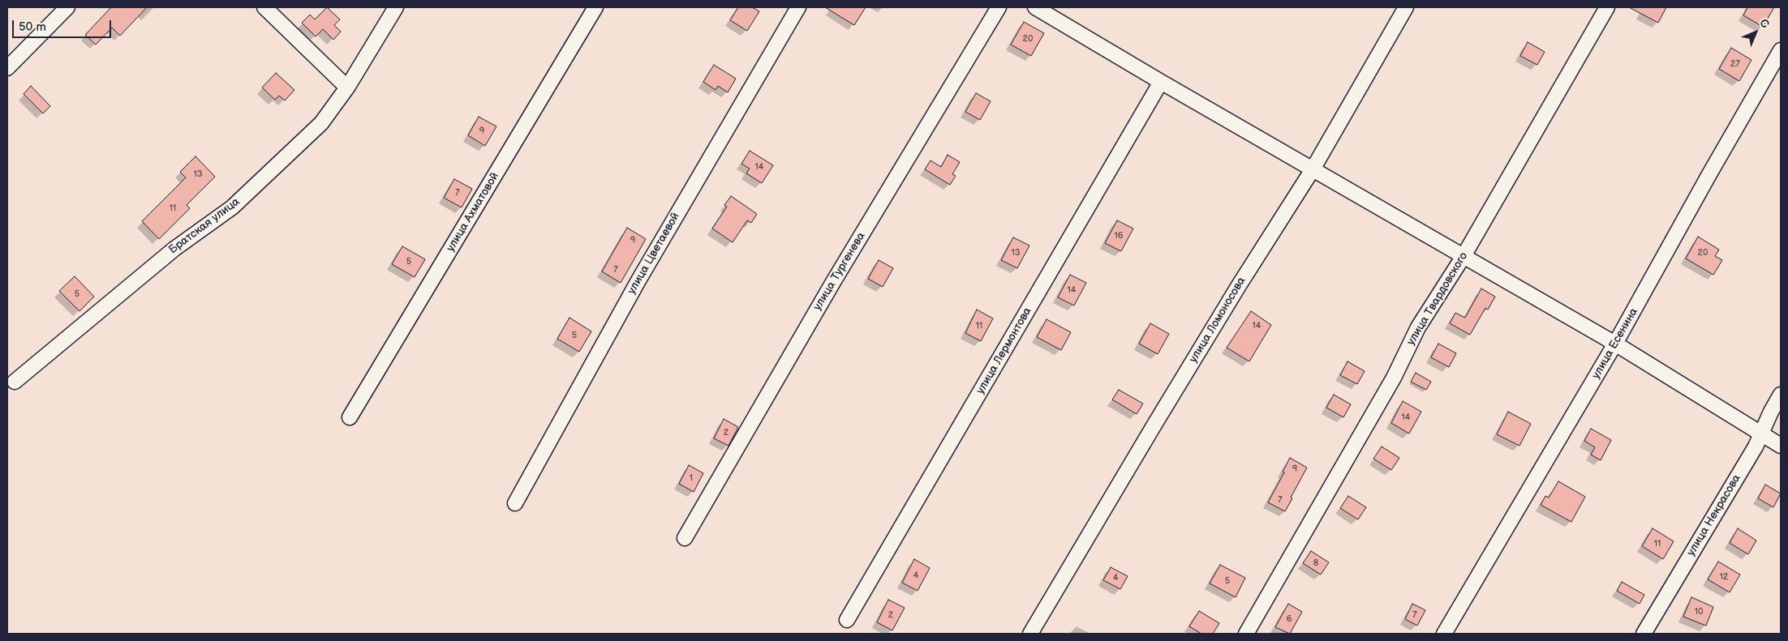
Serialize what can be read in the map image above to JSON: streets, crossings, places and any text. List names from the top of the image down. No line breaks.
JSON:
{"streets":{"street":["улица Ахматовой","Братская улица","улица Цветаевой","улица Тургенева","улица Твардовского","улица Ломоносова","улица Есенина","улица Лермонтова","улица Некрасова"]},"house_numbers":["20","27","9","14","13","7","11","16","9","13","20","5","7","14","5","11","14","5","14","2","9","1","7","11","8","4","12","4","5","10","2","7","6"],"scale_bar":"50 m","north":"top right"}
